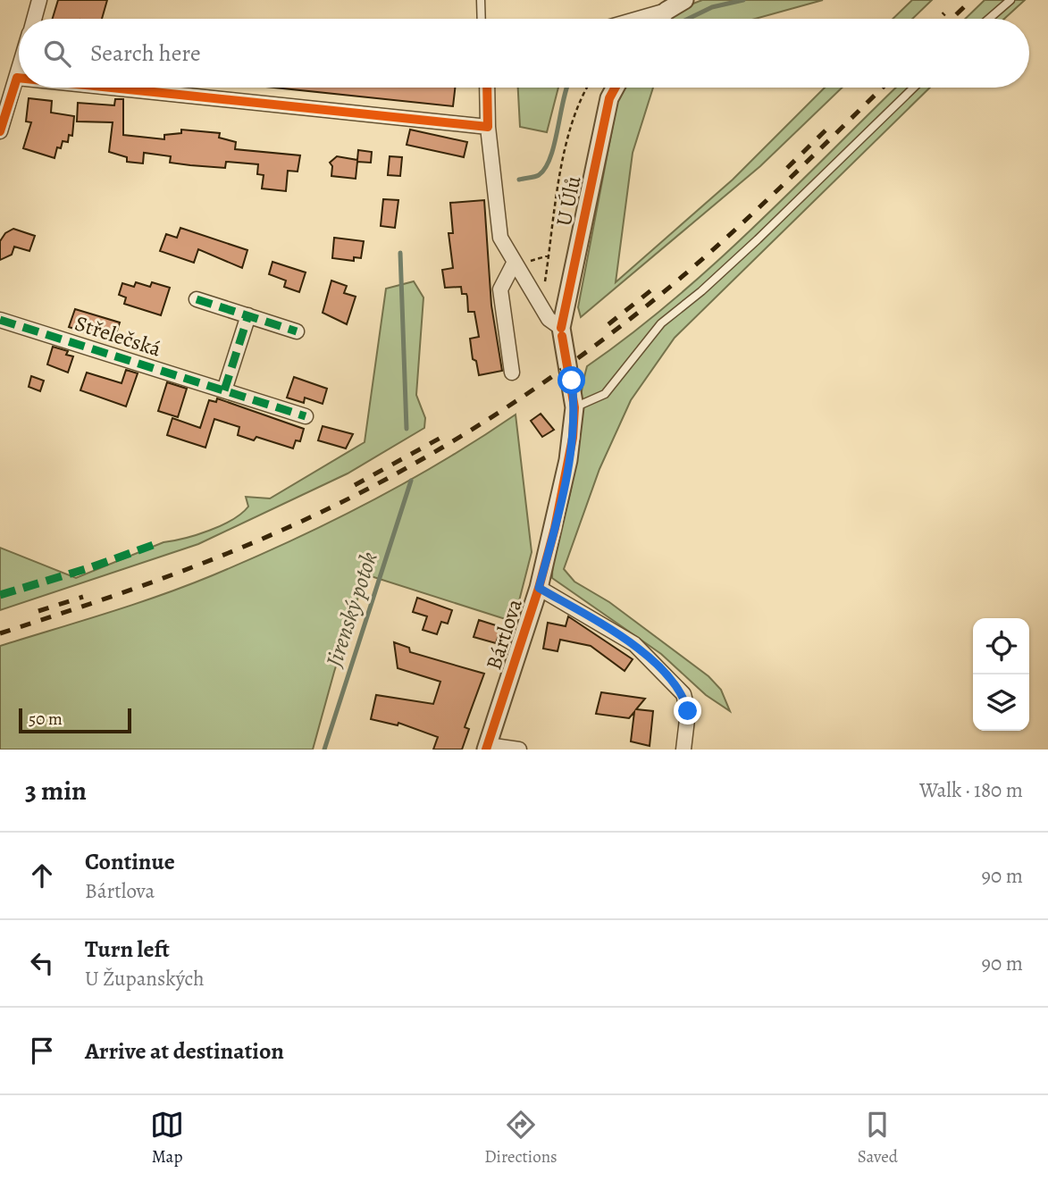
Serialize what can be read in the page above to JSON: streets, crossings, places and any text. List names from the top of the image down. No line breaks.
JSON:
{"streets":{"street":["U Úlů","Střelečská","Bártlova"]},"crossings":[["U Úlů","Bártlova"]],"water":["Jirenský potok"],"scale_bar":"50 m","page":{"search":"Search here","scale":"50 m","heading":["3 min","Walk · 180 m"],"list":[["Continue","Bártlova","90 m"],["Turn left","U Županských","90 m"],"Arrive at destination"],"nav":["Map","Directions","Saved"]}}
